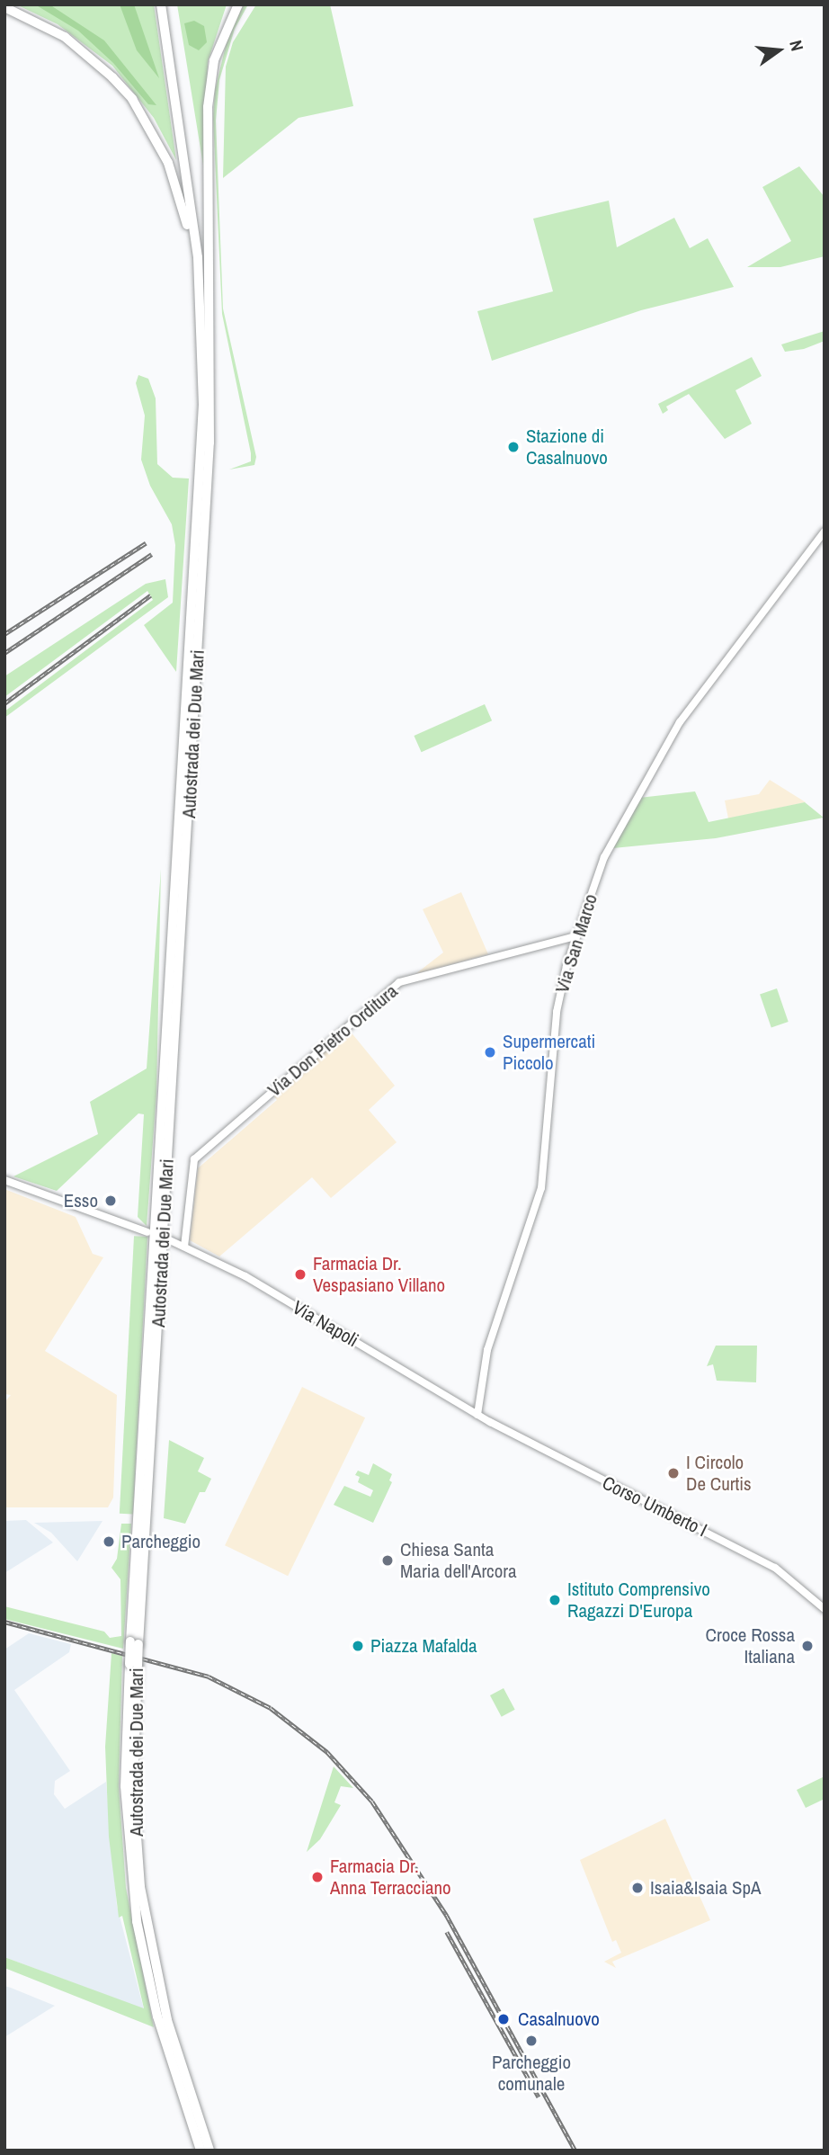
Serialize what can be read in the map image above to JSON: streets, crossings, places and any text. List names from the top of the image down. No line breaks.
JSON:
{"streets":{"highway":["Autostrada dei Due Mari"],"main road":["Via San Marco","Via Don Pietro Orditura","Via Napoli","Corso Umberto I"]},"crossings":[["Via San Marco","Via Don Pietro Orditura"],["Via San Marco","Via Napoli"],["Via San Marco","Corso Umberto I"],["Via Don Pietro Orditura","Via Napoli"],["Via Napoli","Corso Umberto I"]],"places":["Stazione di Casalnuovo","Supermercati Piccolo","Esso","Farmacia Dr. Vespasiano Villano","I Circolo De Curtis","Parcheggio","Chiesa Santa Maria dell'Arcora","Istituto Comprensivo Ragazzi D'Europa","Piazza Mafalda","Croce Rossa Italiana","Farmacia Dr. Anna Terracciano","Isaia&Isaia SpA","Casalnuovo","Parcheggio comunale"],"north":"right"}
